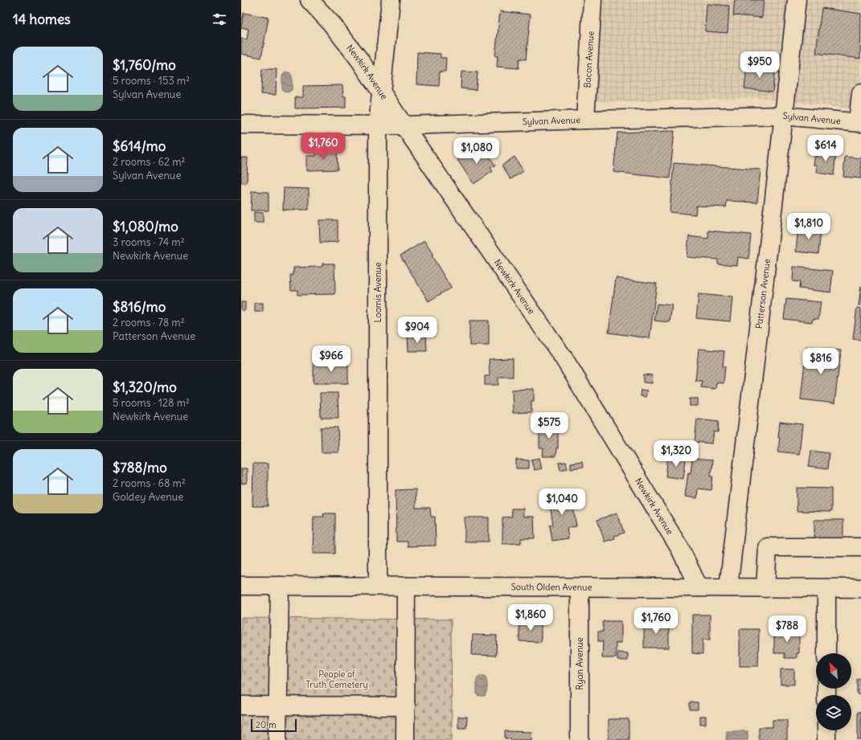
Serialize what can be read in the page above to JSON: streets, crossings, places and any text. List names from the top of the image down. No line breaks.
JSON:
{"streets":{"street":["Bacon Avenue","Newkirk Avenue","Sylvan Avenue","Loomis Avenue","Patterson Avenue","South Olden Avenue","Ryan Avenue"]},"crossings":[["Bacon Avenue","Sylvan Avenue"],["Newkirk Avenue","Sylvan Avenue"],["Newkirk Avenue","Loomis Avenue"],["Newkirk Avenue","South Olden Avenue"],["Sylvan Avenue","Loomis Avenue"],["Sylvan Avenue","Patterson Avenue"],["Loomis Avenue","South Olden Avenue"],["Patterson Avenue","South Olden Avenue"],["South Olden Avenue","Ryan Avenue"]],"parks":["People of Truth Cemetery"],"scale_bar":"20 m","north":"top left","page":{"heading":"14 homes","list":[{"name":"$1,760/mo","note":"5 rooms · 153 m² · Sylvan Avenue"},{"name":"$614/mo","note":"2 rooms · 62 m² · Sylvan Avenue"},{"name":"$1,080/mo","note":"3 rooms · 74 m² · Newkirk Avenue"},{"name":"$816/mo","note":"2 rooms · 78 m² · Patterson Avenue"},{"name":"$1,320/mo","note":"5 rooms · 128 m² · Newkirk Avenue"},{"name":"$788/mo","note":"2 rooms · 68 m² · Goldey Avenue"}],"price":["$950","$1,760","$614","$1,080","$1,810","$904","$966","$816","$575","$1,320","$1,040","$1,860","$1,760","$788"],"scale":"20 m"}}
